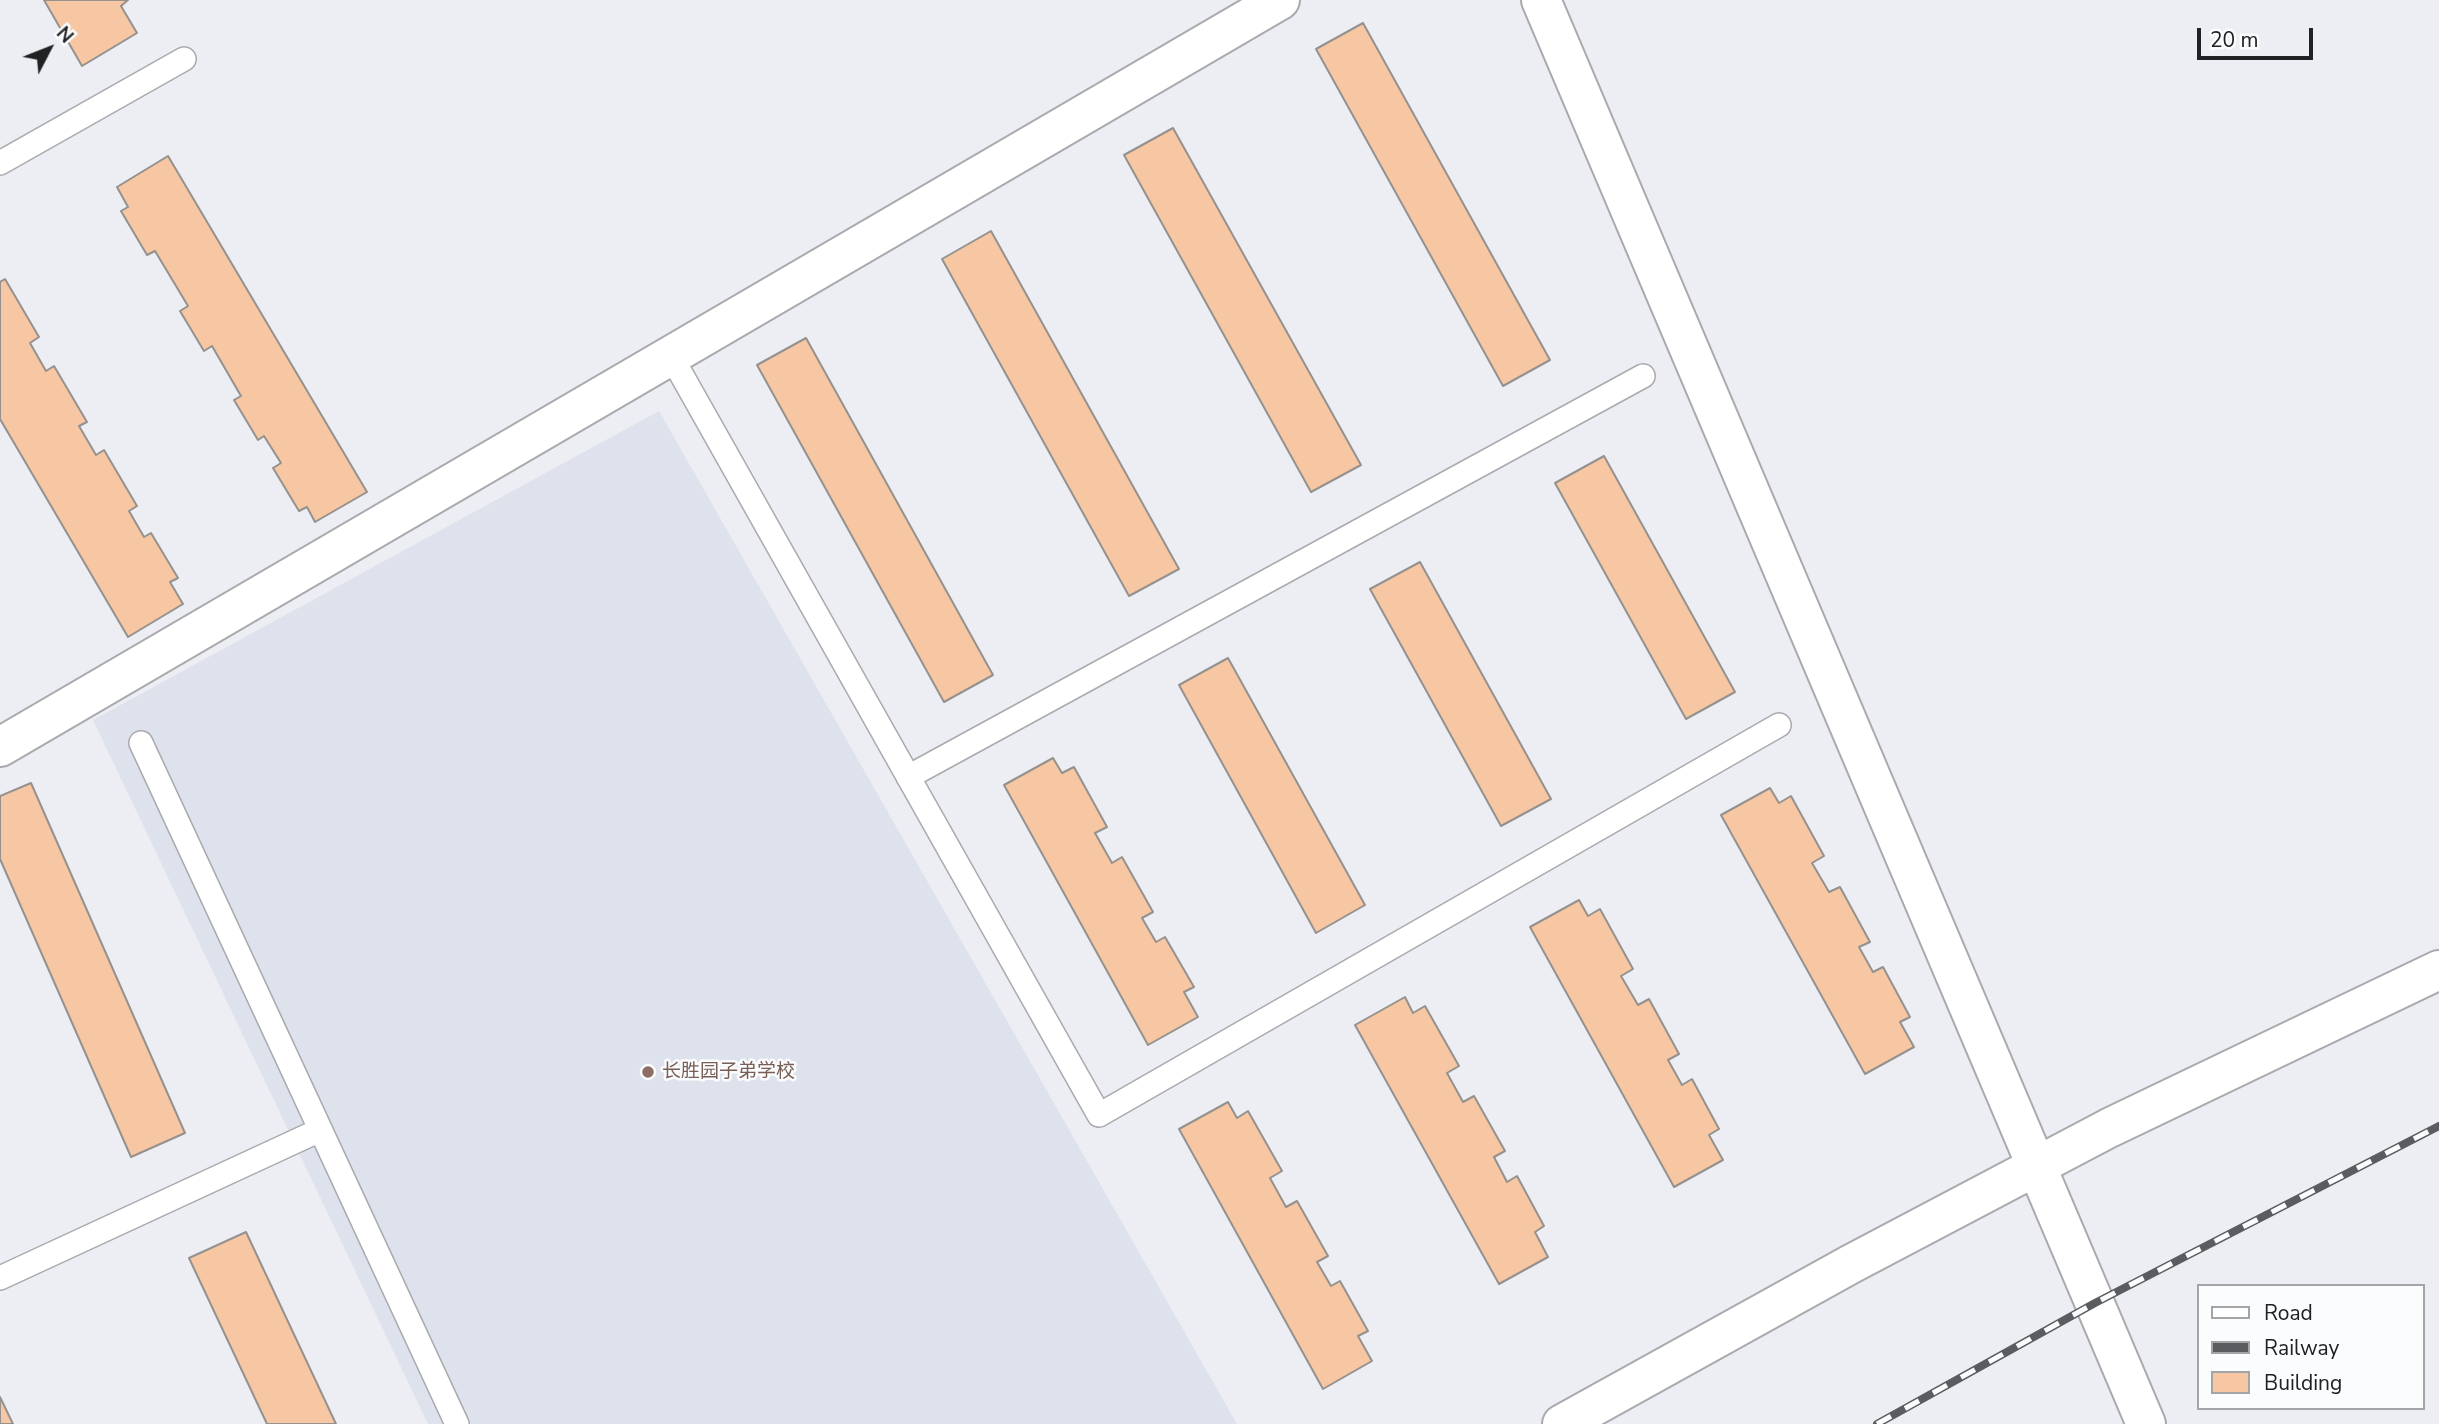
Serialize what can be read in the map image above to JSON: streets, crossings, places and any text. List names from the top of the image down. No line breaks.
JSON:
{"places":["长胜园子弟学校"],"legend":["Road","Railway","Building"],"scale_bar":"20 m","north":"top right"}
